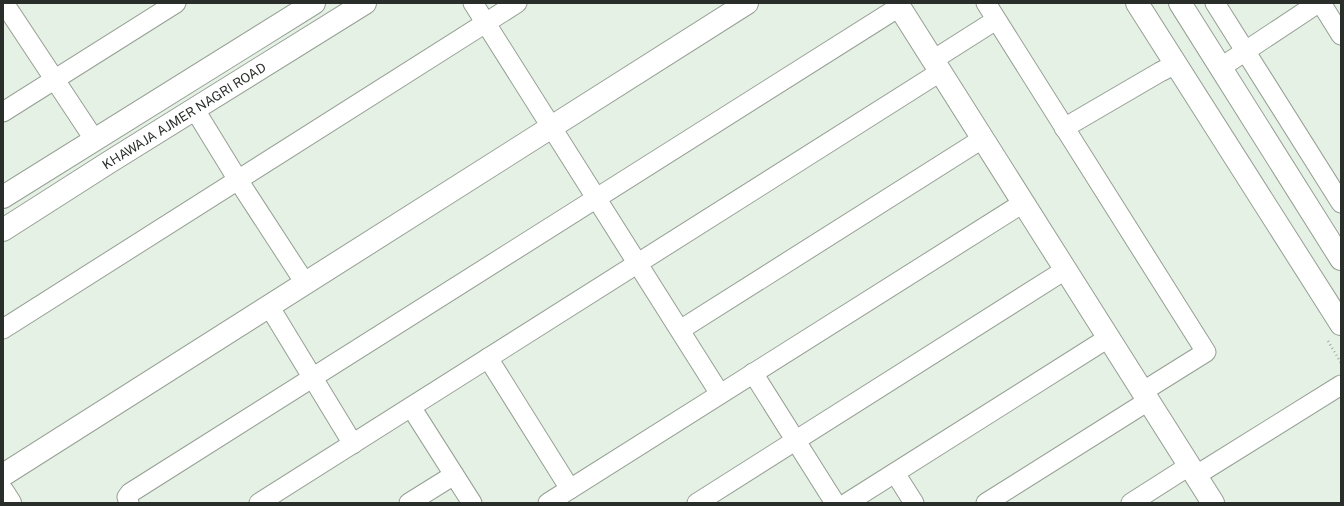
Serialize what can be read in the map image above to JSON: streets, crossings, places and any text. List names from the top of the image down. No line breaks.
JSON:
{"streets":{"main road":["KHAWAJA AJMER NAGRI ROAD"]}}
